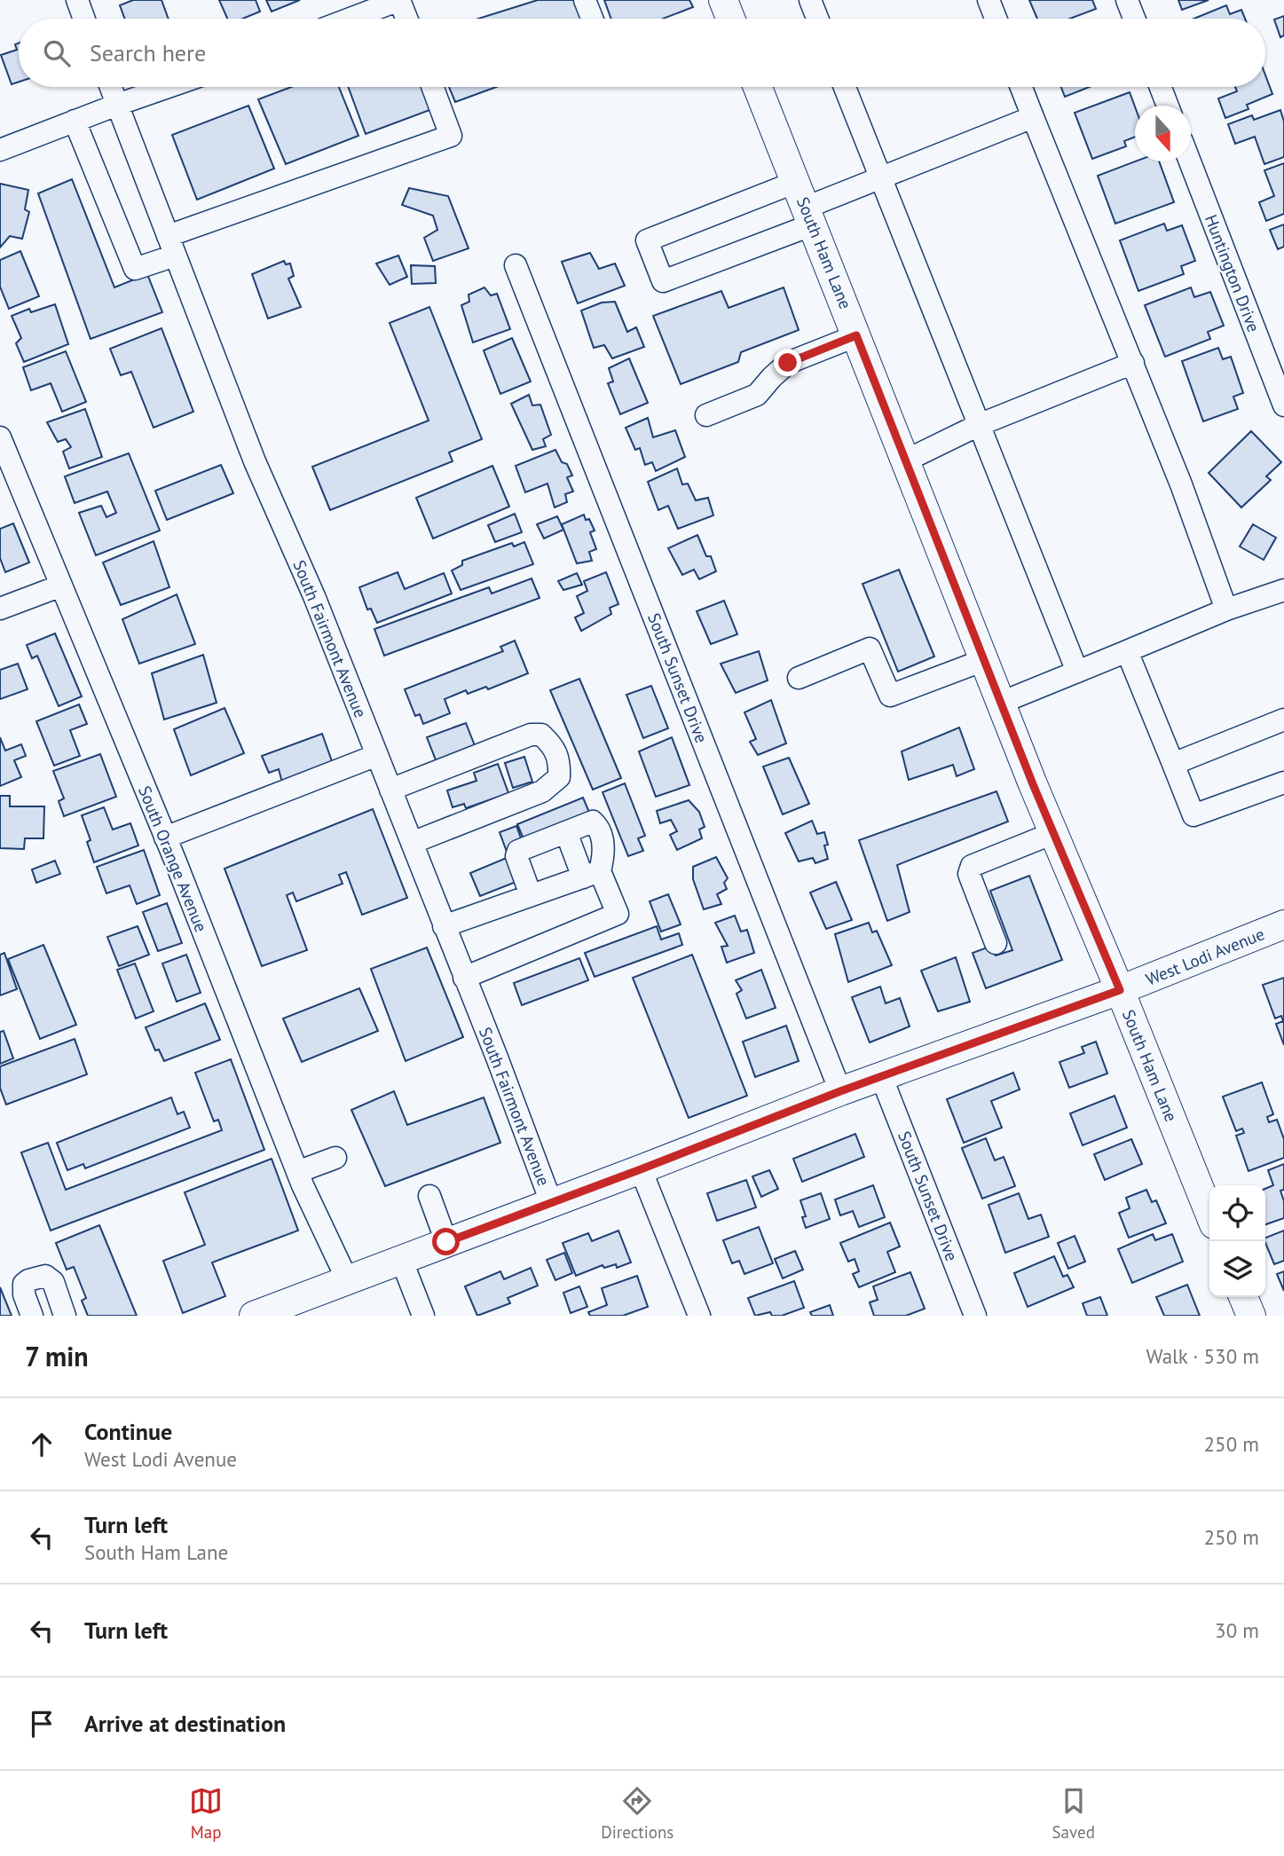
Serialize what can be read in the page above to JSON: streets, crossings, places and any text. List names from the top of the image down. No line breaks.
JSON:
{"streets":{"main road":["South Ham Lane","West Lodi Avenue"],"street":["Huntington Drive","South Fairmont Avenue","South Sunset Drive","South Orange Avenue"]},"crossings":[["South Ham Lane","West Lodi Avenue"],["South Fairmont Avenue","West Lodi Avenue"],["South Sunset Drive","West Lodi Avenue"],["South Orange Avenue","West Lodi Avenue"]],"north":"bottom","page":{"search":"Search here","heading":["7 min","Walk · 530 m"],"list":[["Continue","West Lodi Avenue","250 m"],["Turn left","South Ham Lane","250 m"],["Turn left","30 m"],"Arrive at destination"],"nav":["Map","Directions","Saved"]}}
